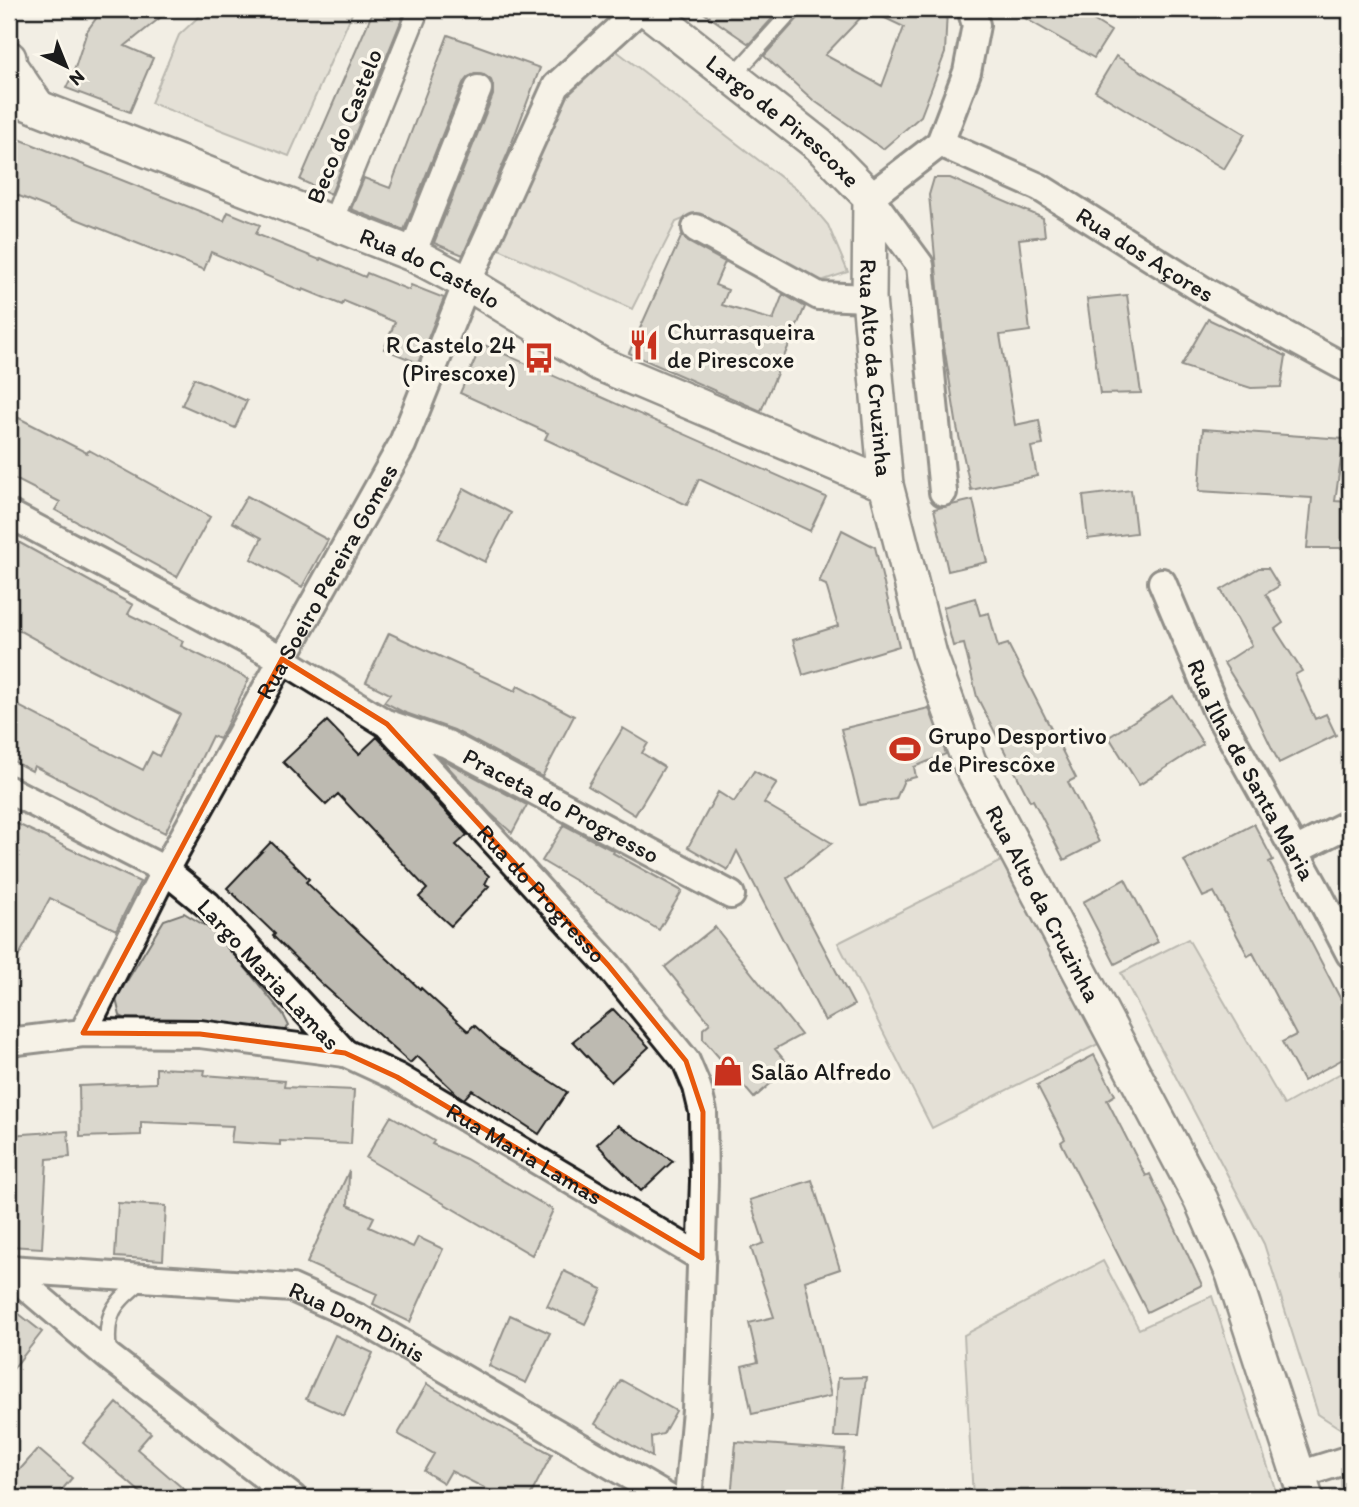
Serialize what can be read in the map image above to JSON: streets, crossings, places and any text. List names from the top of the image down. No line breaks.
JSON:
{"streets":{"street":["Largo de Pirescoxe","Beco do Castelo","Rua dos Açores","Rua do Castelo","Rua Alto da Cruzinha","Rua Soeiro Pereira Gomes","Rua Ilha de Santa Maria","Praceta do Progresso","Rua do Progresso","Largo Maria Lamas","Rua Maria Lamas","Rua Dom Dinis"]},"crossings":[["Largo de Pirescoxe","Rua Alto da Cruzinha"],["Beco do Castelo","Rua do Castelo"],["Rua do Castelo","Rua Alto da Cruzinha"],["Rua do Castelo","Rua Soeiro Pereira Gomes"],["Rua Soeiro Pereira Gomes","Rua do Progresso"],["Rua Soeiro Pereira Gomes","Largo Maria Lamas"],["Praceta do Progresso","Rua do Progresso"],["Rua do Progresso","Rua Maria Lamas"],["Largo Maria Lamas","Rua Maria Lamas"]],"places":{"restaurant":["Churrasqueira de Pirescoxe"],"bus stop":["R Castelo 24 (Pirescoxe)"],"sports":["Grupo Desportivo de Pirescôxe"],"shop":["Salão Alfredo"]},"north":"bottom right"}
